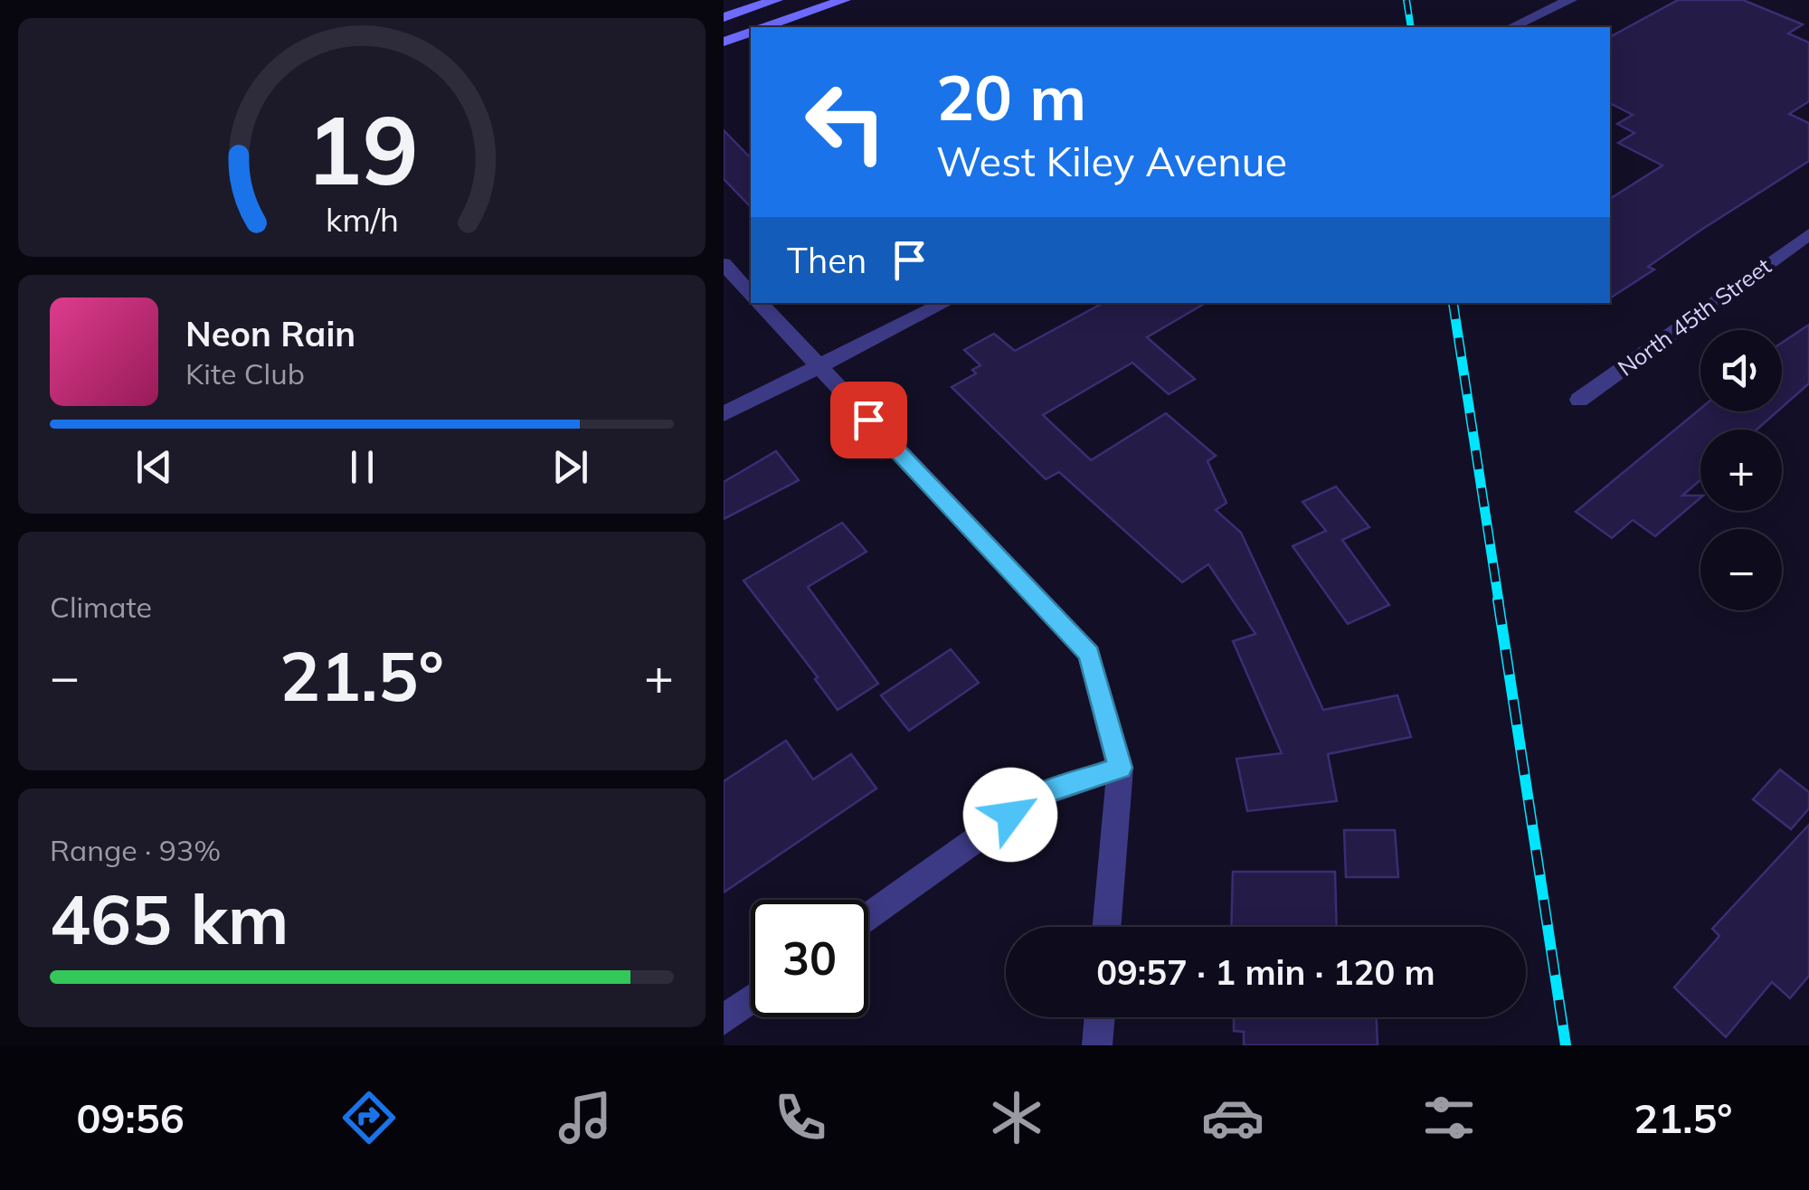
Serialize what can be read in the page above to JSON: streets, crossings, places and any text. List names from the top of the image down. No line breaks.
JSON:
{"streets":{"street":["North 45th Street"]},"page":{"turn":["20 m","West Kiley Avenue"],"then":"Then","song":["Neon Rain","Kite Club"],"map_buttons":["+","−"],"tile":["Climate",["Range · 93%","465 km"]],"heat":["−","21.5°","+"],"limit":"30","trip":"09:57 · 1 min · 120 m","tabs":["09:56","21.5°"],"gauge":["19","km/h"]}}
